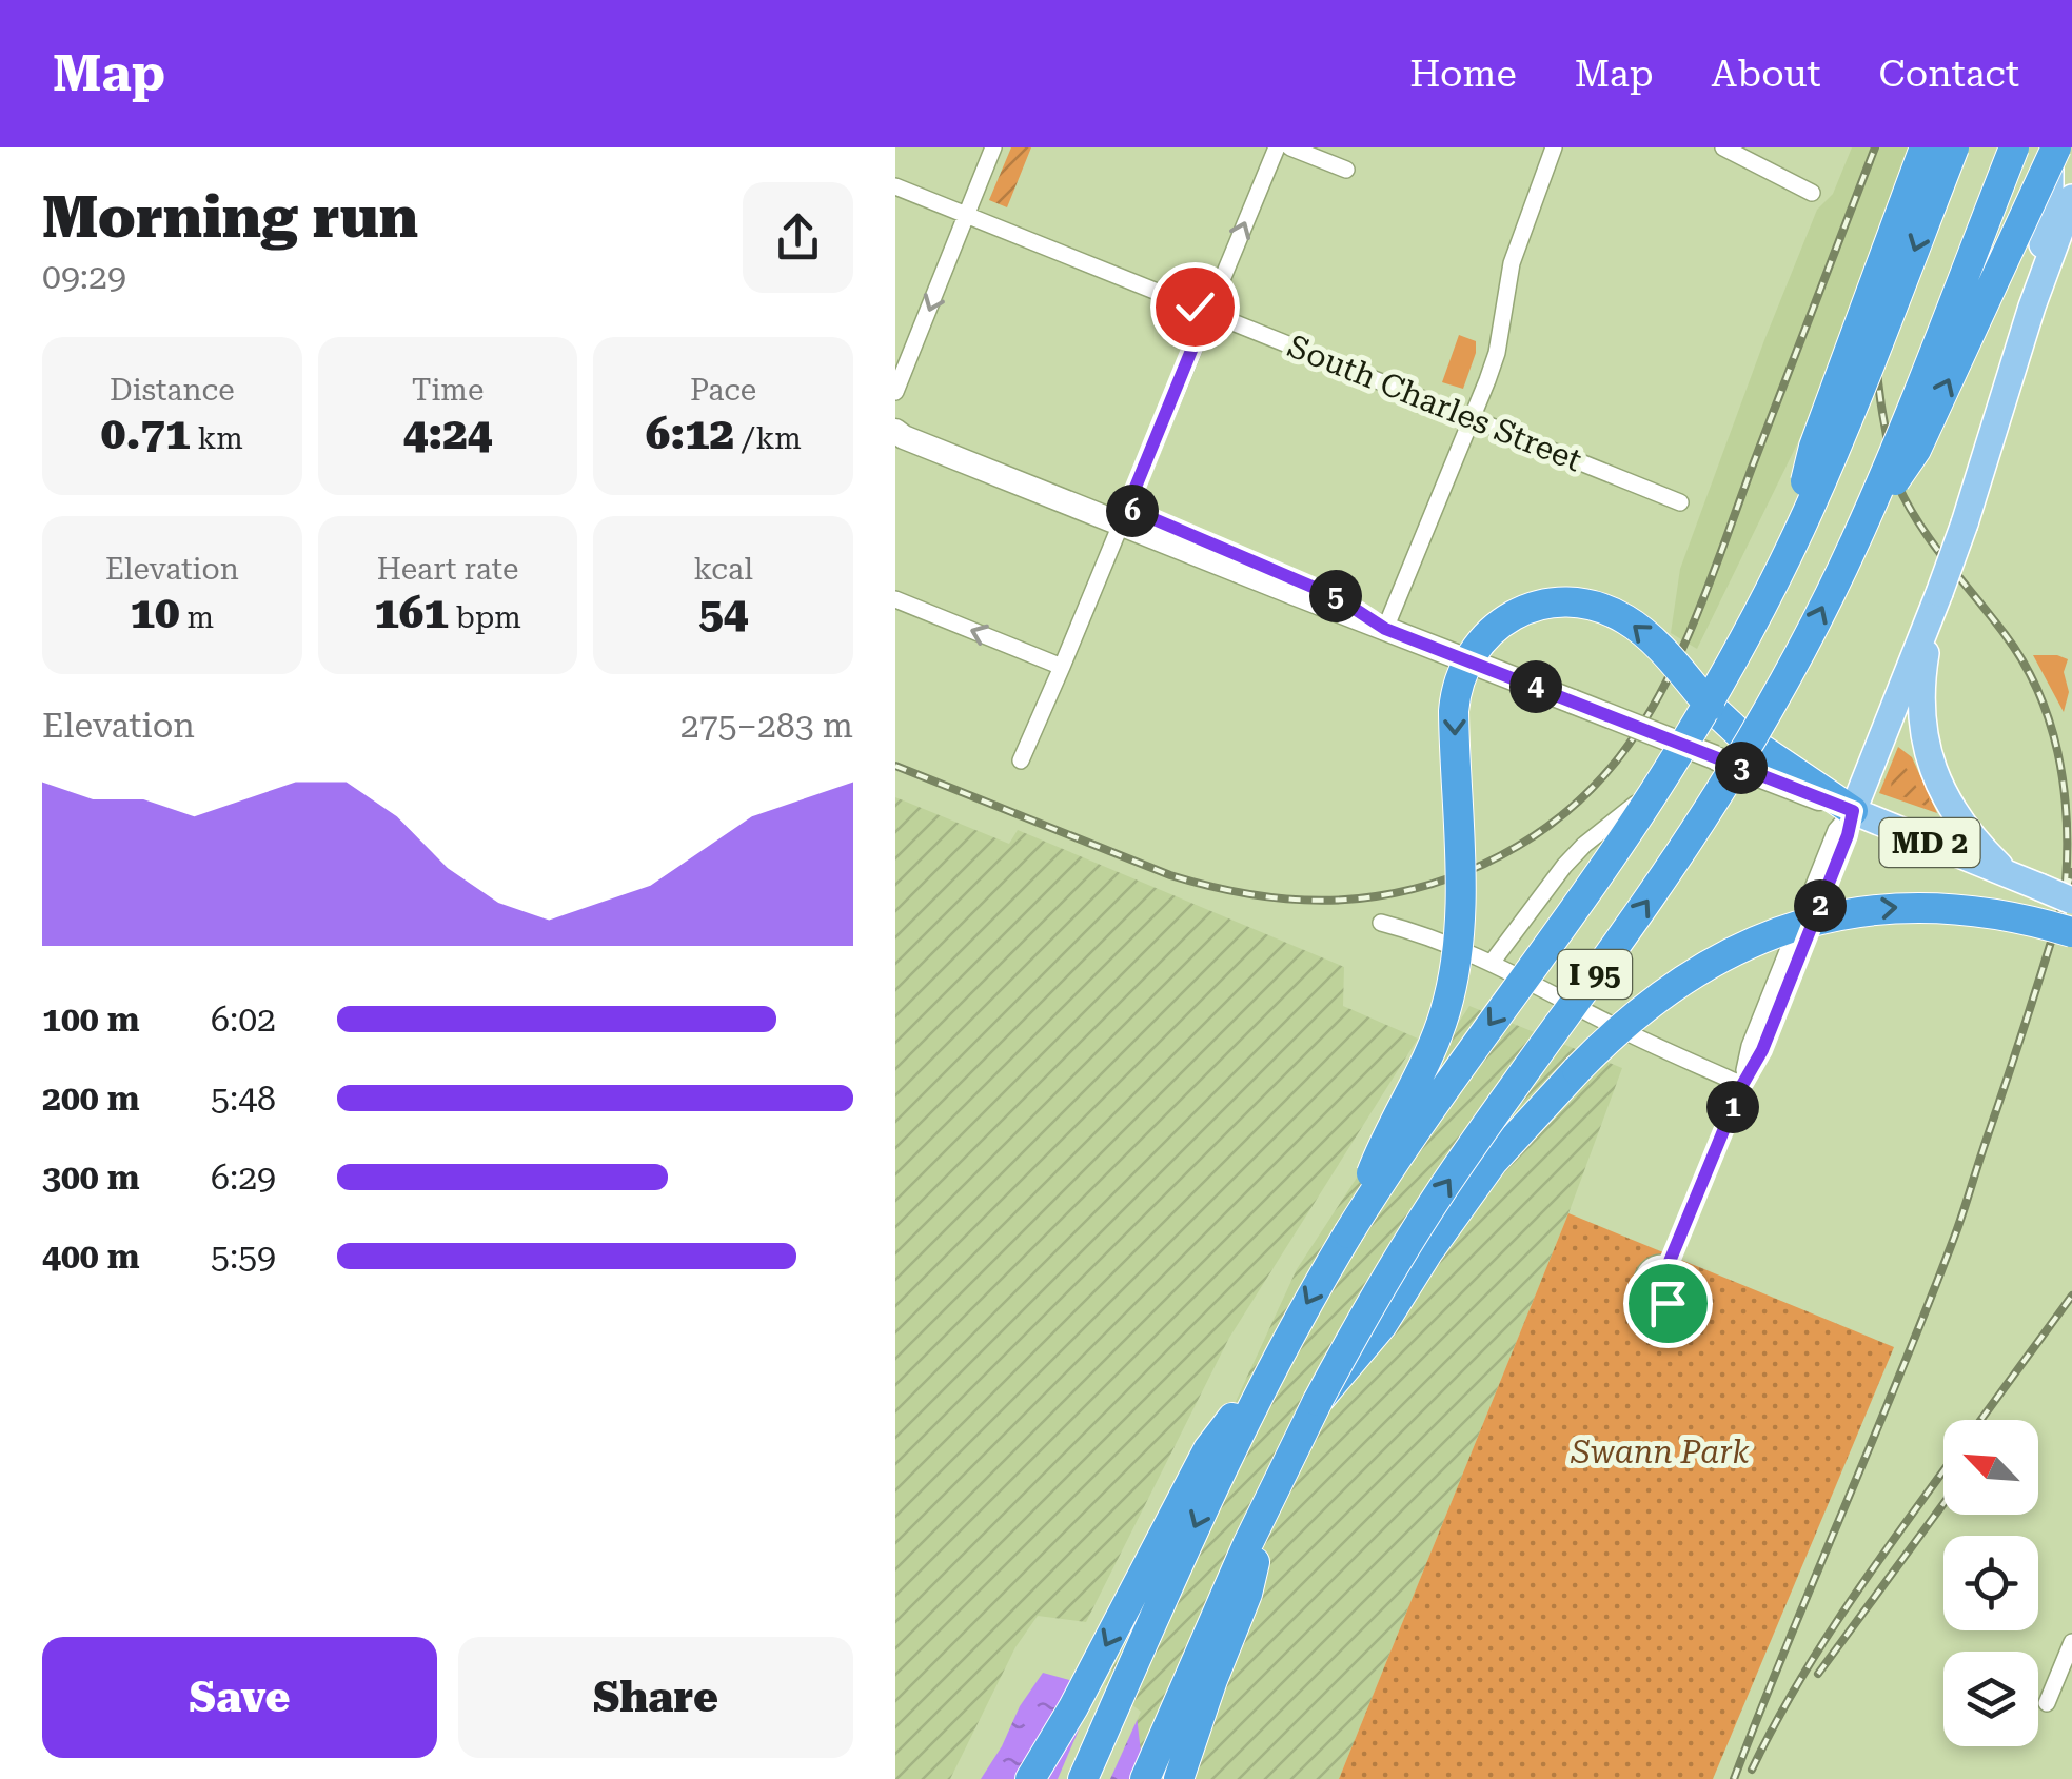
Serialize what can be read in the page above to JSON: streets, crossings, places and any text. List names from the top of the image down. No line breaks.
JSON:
{"streets":{"highway":["I 95"],"main road":["MD 2"],"street":["South Charles Street"]},"parks":["Swann Park"],"north":"top left","page":{"header":"Map","nav":["Home","Map","About","Contact"],"heading":["Morning run","09:29"],"stats":[["Distance","0.71 km"],["Time","4:24"],["Pace","6:12 /km"],["Elevation","10 m"],["Heart rate","161 bpm"],["kcal","54"]],"pins":["6","5","4","3","2","1"],"chart":["Elevation","275–283 m"],"list":[{"name":"100 m","note":"6:02"},{"name":"200 m","note":"5:48"},{"name":"300 m","note":"6:29"},{"name":"400 m","note":"5:59"}],"buttons":["Save","Share"]}}
